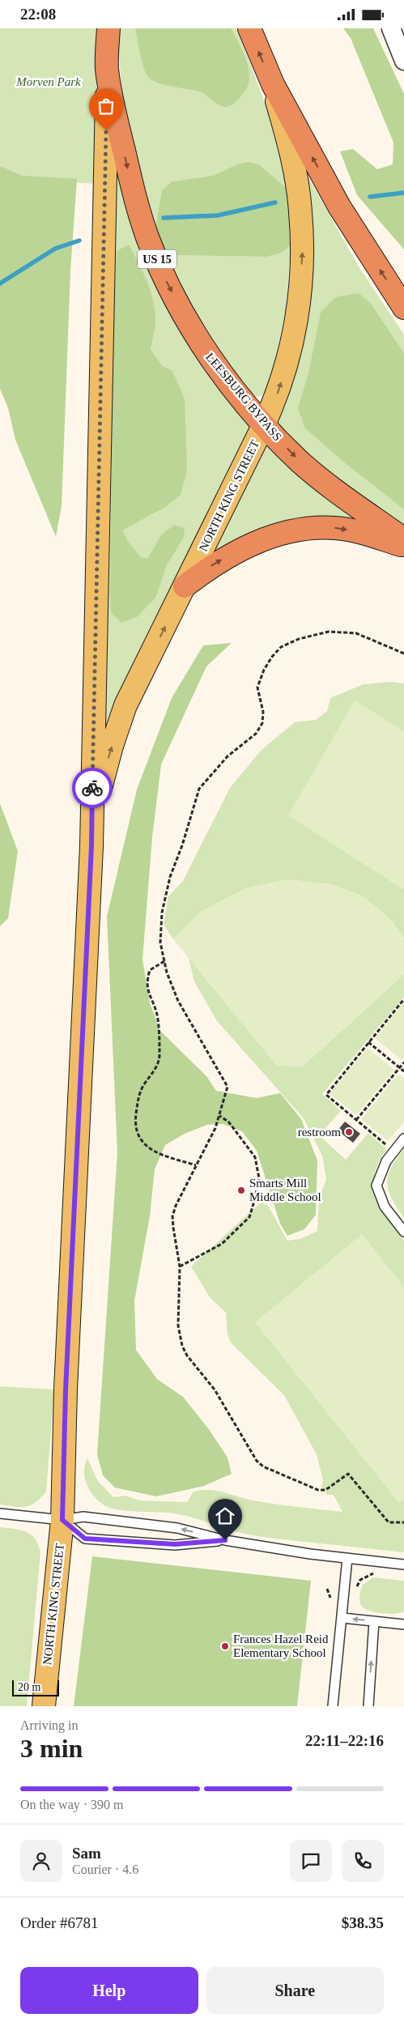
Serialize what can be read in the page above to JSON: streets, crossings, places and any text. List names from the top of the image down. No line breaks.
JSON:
{"streets":{"highway":["US 15","LEESBURG BYPASS"],"main road":["NORTH KING STREET"]},"crossings":[["US 15","LEESBURG BYPASS"],["US 15","NORTH KING STREET"],["LEESBURG BYPASS","NORTH KING STREET"]],"parks":["Morven Park"],"places":["restroom","Smarts Mill Middle School","Frances Hazel Reid Elementary School"],"scale_bar":"20 m","page":{"status":"22:08","scale":"20 m","heading":["3 min","Arriving in","22:11–22:16"],"panel":["Sam","Courier · 4.6","Order #6781","$38.35"],"bar":"On the way · 390 m","buttons":["Help","Share"]}}
